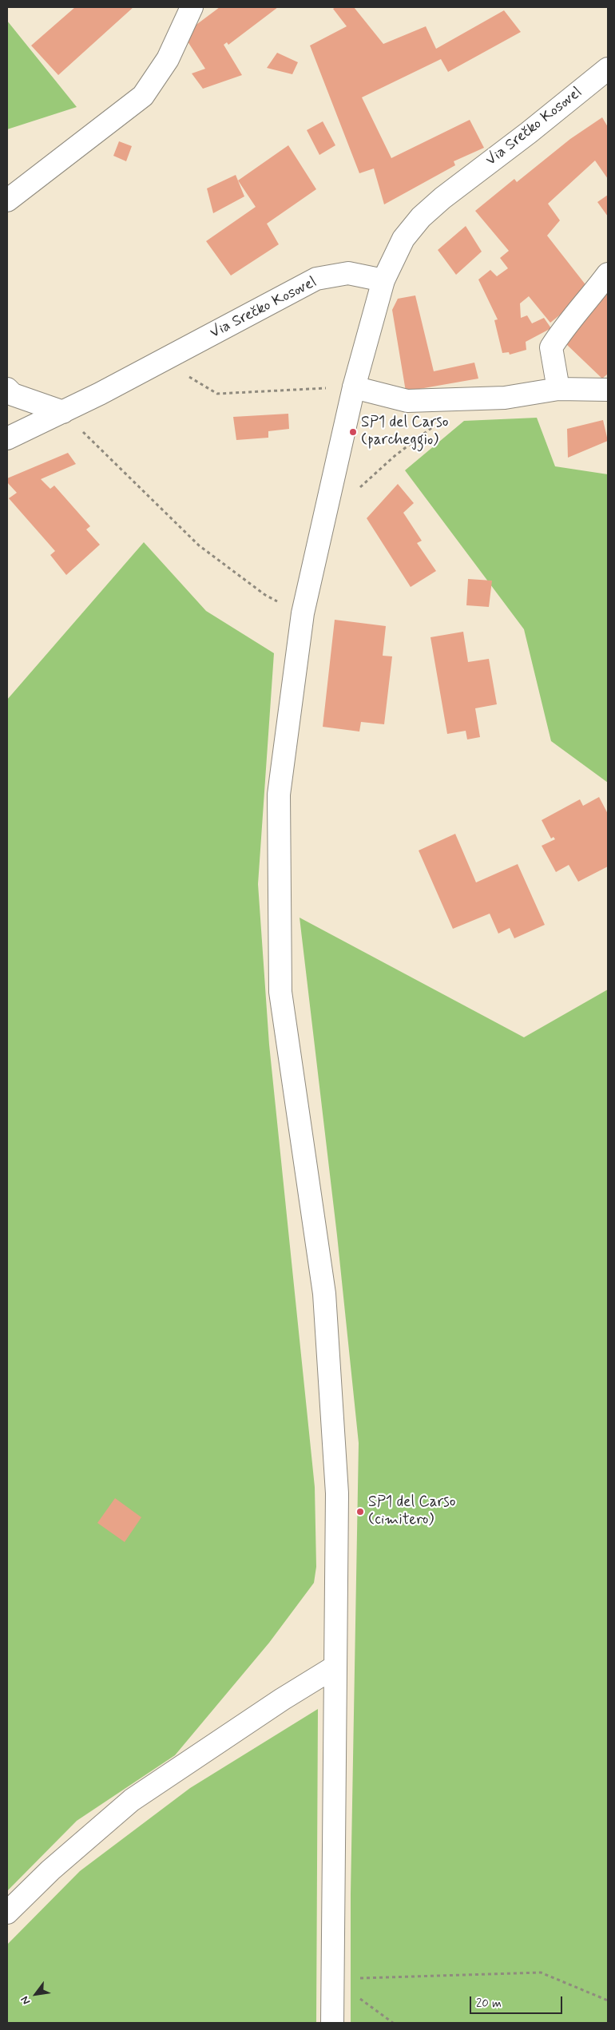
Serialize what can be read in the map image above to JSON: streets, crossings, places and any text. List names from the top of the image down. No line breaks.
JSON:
{"streets":{"main road":["Via Srečko Kosovel"]},"places":["SP1 del Carso (parcheggio)","SP1 del Carso (cimitero)"],"scale_bar":"20 m","north":"bottom left"}
